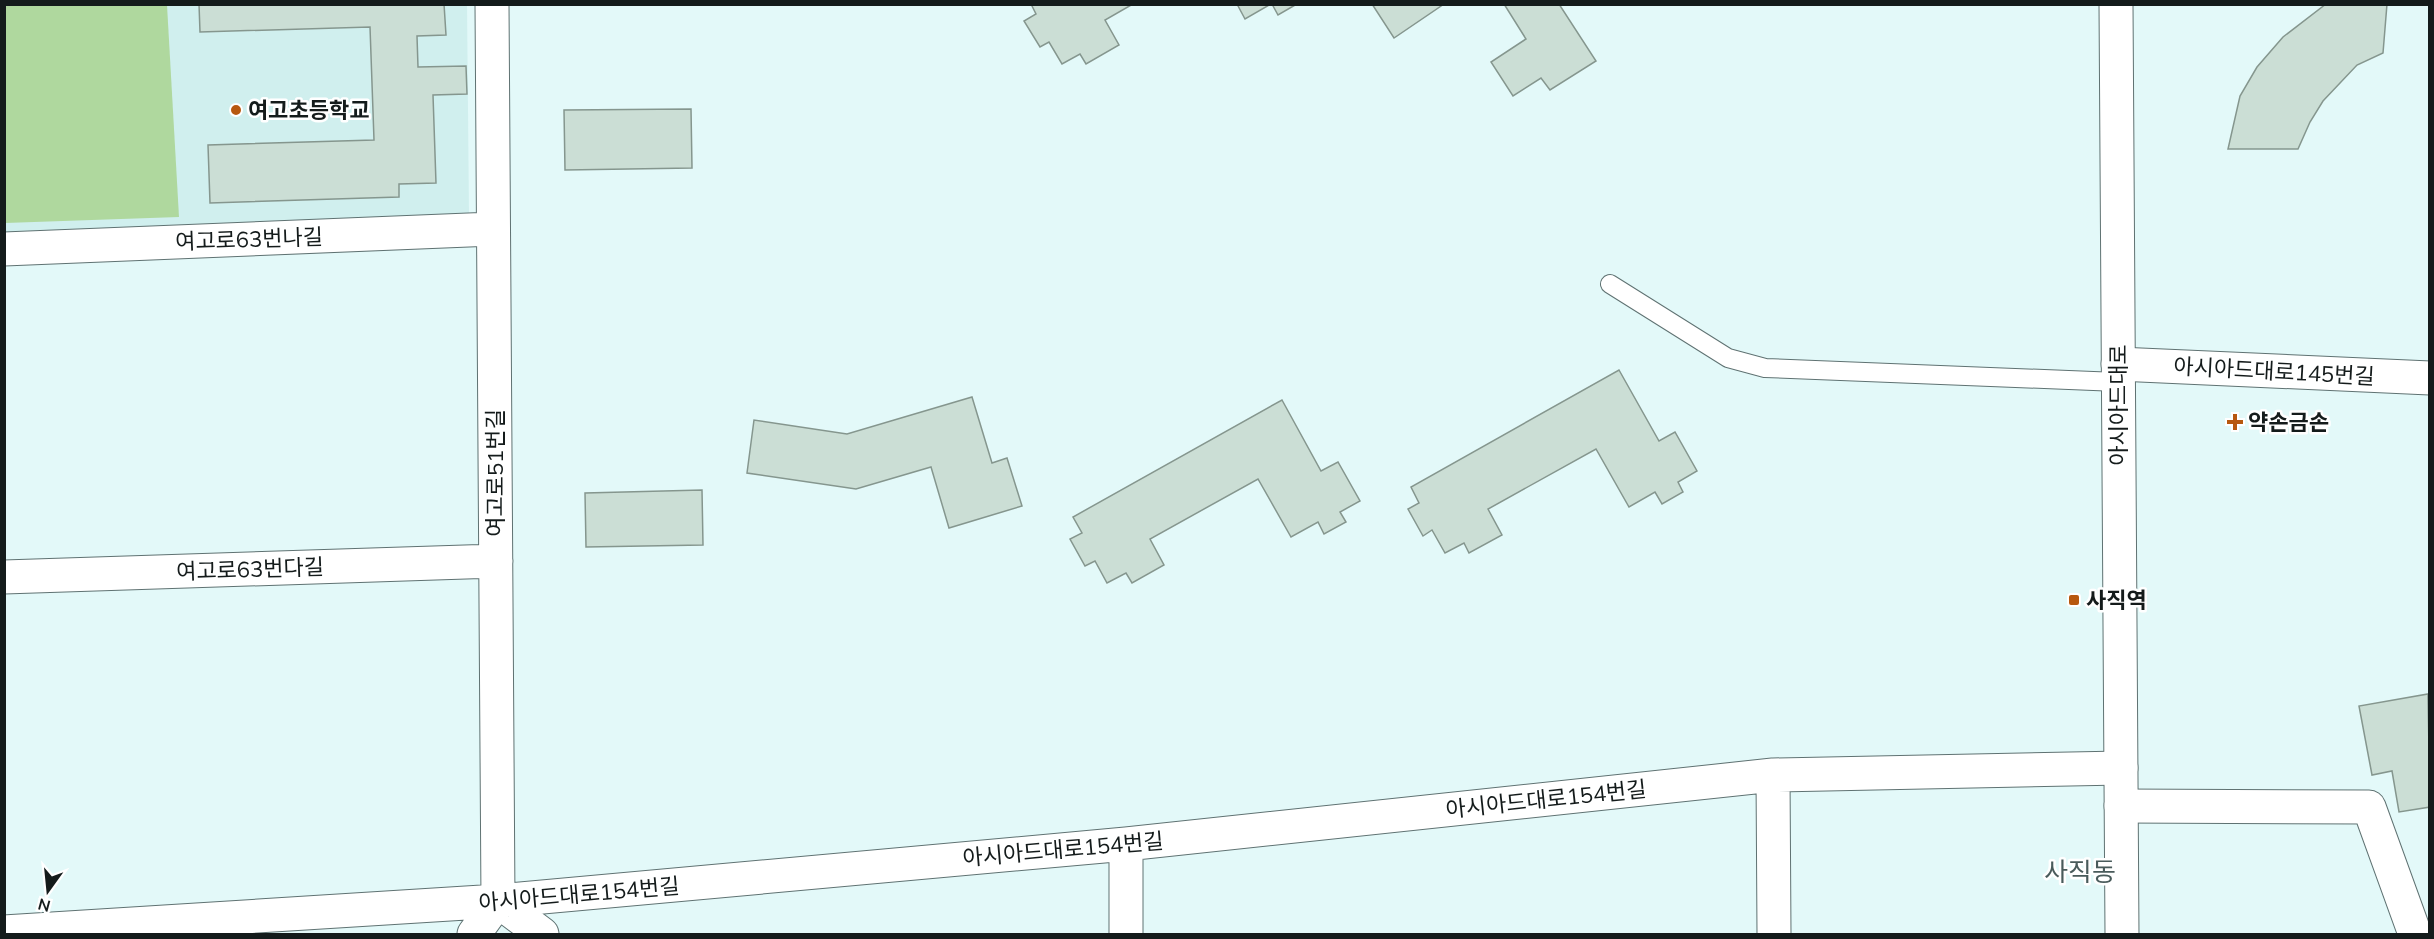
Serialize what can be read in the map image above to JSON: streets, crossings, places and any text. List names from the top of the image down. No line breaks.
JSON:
{"streets":{"street":["여고로63번나길","아시아드대로145번길","아시아드대로","여고로51번길","여고로63번다길","아시아드대로154번길"]},"crossings":[["여고로63번나길","여고로51번길"],["아시아드대로145번길","아시아드대로"],["아시아드대로","아시아드대로154번길"],["여고로51번길","여고로63번다길"],["여고로51번길","아시아드대로154번길"]],"districts":["사직동"],"places":{"other":["여고초등학교"],"health":["약손금손"],"transit":["사직역"]},"north":"bottom"}
